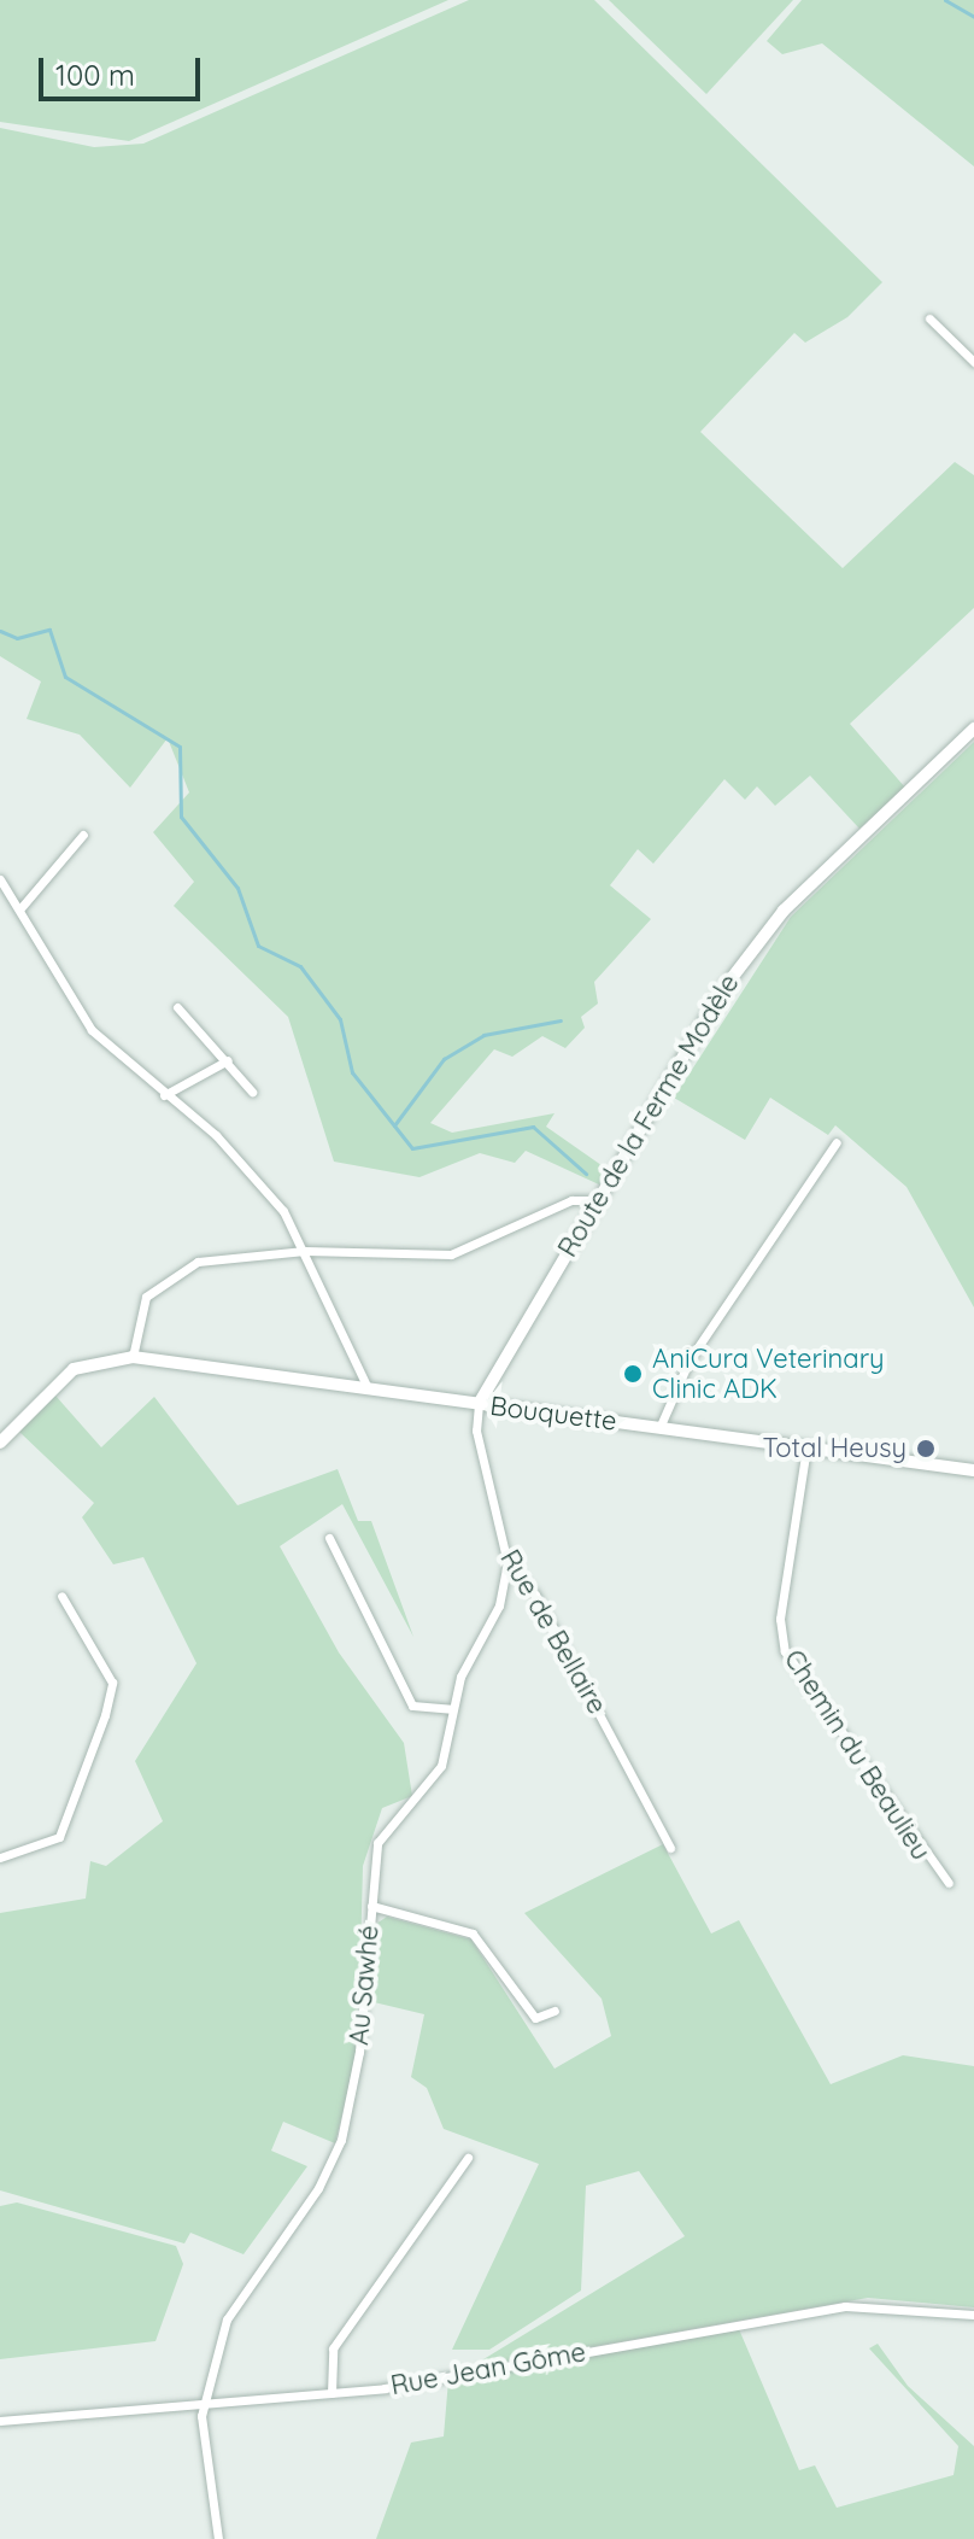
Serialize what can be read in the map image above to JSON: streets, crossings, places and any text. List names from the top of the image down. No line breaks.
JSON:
{"streets":{"main road":["Route de la Ferme Modèle","Bouquette"],"street":["Rue de Bellaire","Chemin du Beaulieu","Au Sawhé","Rue Jean Gôme"]},"crossings":[["Route de la Ferme Modèle","Bouquette"],["Route de la Ferme Modèle","Rue de Bellaire"],["Bouquette","Rue de Bellaire"],["Bouquette","Chemin du Beaulieu"],["Rue de Bellaire","Au Sawhé"],["Au Sawhé","Rue Jean Gôme"]],"places":["AniCura Veterinary Clinic ADK","Total Heusy"],"scale_bar":"100 m"}
